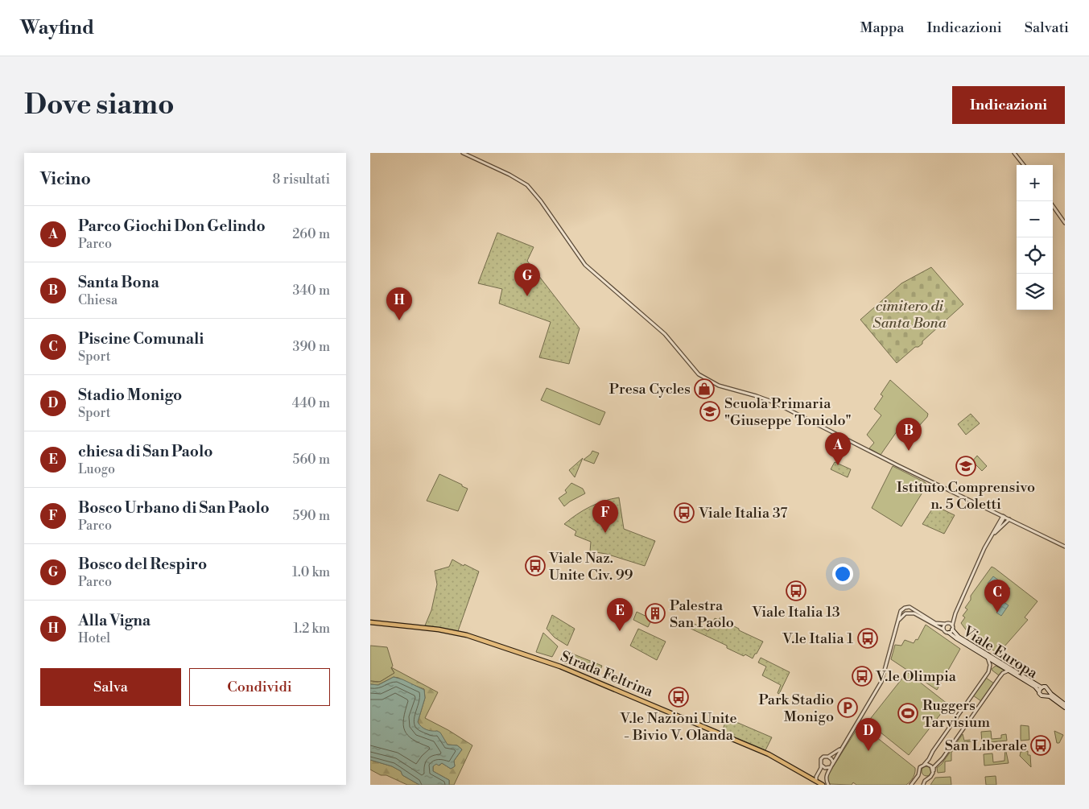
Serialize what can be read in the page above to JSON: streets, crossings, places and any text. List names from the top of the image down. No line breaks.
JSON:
{"streets":{"main road":["Viale Europa","Strada Feltrina"]},"parks":["cimitero di Santa Bona"],"places":{"shop":["Presa Cycles"],"school or university":["Scuola Primaria \"Giuseppe Toniolo\"","Istituto Comprensivo n. 5 Coletti"],"bus stop":["Viale Italia 37","Viale Naz. Unite Civ. 99","Viale Italia 13","V.le Italia 1","V.le Olimpia","V.le Nazioni Unite - Bivio V. Olanda","San Liberale"],"building":["Palestra San Paolo"],"parking":["Park Stadio Monigo"],"sports":["Ruggers Tarvisium"]},"page":{"header":"Wayfind","nav":["Mappa","Indicazioni","Salvati"],"buttons":["Indicazioni",["Salva","Condividi"]],"title":"Dove siamo","heading":["Vicino","8 risultati"],"map_buttons":["+","−"],"list":[{"mark":"A","name":"Parco Giochi Don Gelindo","note":"Parco","value":"260 m"},{"mark":"B","name":"Santa Bona","note":"Chiesa","value":"340 m"},{"mark":"C","name":"Piscine Comunali","note":"Sport","value":"390 m"},{"mark":"D","name":"Stadio Monigo","note":"Sport","value":"440 m"},{"mark":"E","name":"chiesa di San Paolo","note":"Luogo","value":"560 m"},{"mark":"F","name":"Bosco Urbano di San Paolo","note":"Parco","value":"590 m"},{"mark":"G","name":"Bosco del Respiro","note":"Parco","value":"1.0 km"},{"mark":"H","name":"Alla Vigna","note":"Hotel","value":"1.2 km"}],"pins":["G","H","B","A","F","C","E","D"]}}
